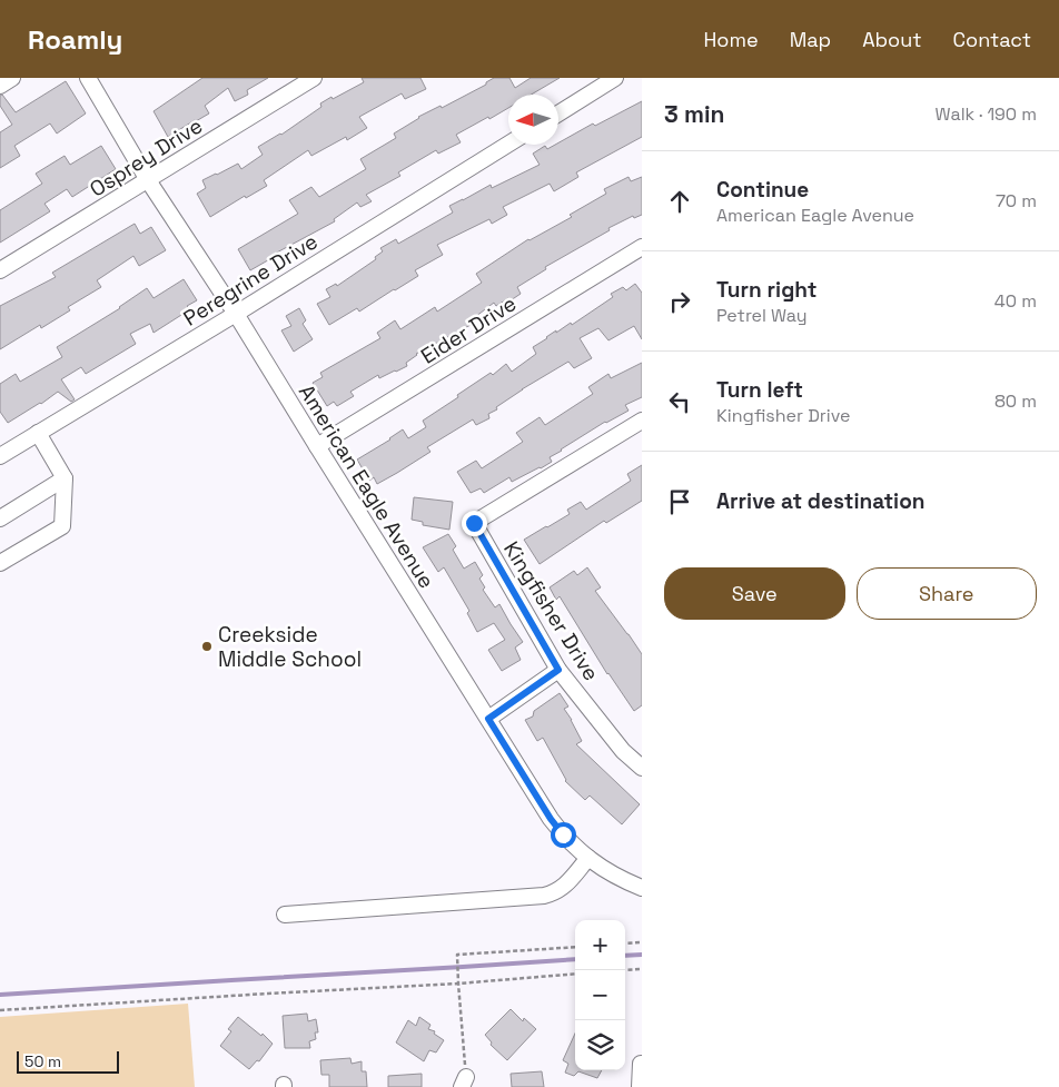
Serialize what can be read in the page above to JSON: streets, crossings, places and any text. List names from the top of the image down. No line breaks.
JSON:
{"streets":{"street":["Osprey Drive","Peregrine Drive","Eider Drive","American Eagle Avenue","Kingfisher Drive"]},"crossings":[["Osprey Drive","American Eagle Avenue"],["Peregrine Drive","American Eagle Avenue"],["Eider Drive","American Eagle Avenue"]],"places":["Creekside Middle School"],"scale_bar":"50 m","north":"left","page":{"header":"Roamly","nav":["Home","Map","About","Contact"],"heading":["3 min","Walk · 190 m"],"list":[["Continue","American Eagle Avenue","70 m"],["Turn right","Petrel Way","40 m"],["Turn left","Kingfisher Drive","80 m"],"Arrive at destination"],"buttons":["Save","Share"],"map_buttons":["+","−"],"scale":"50 m"}}
